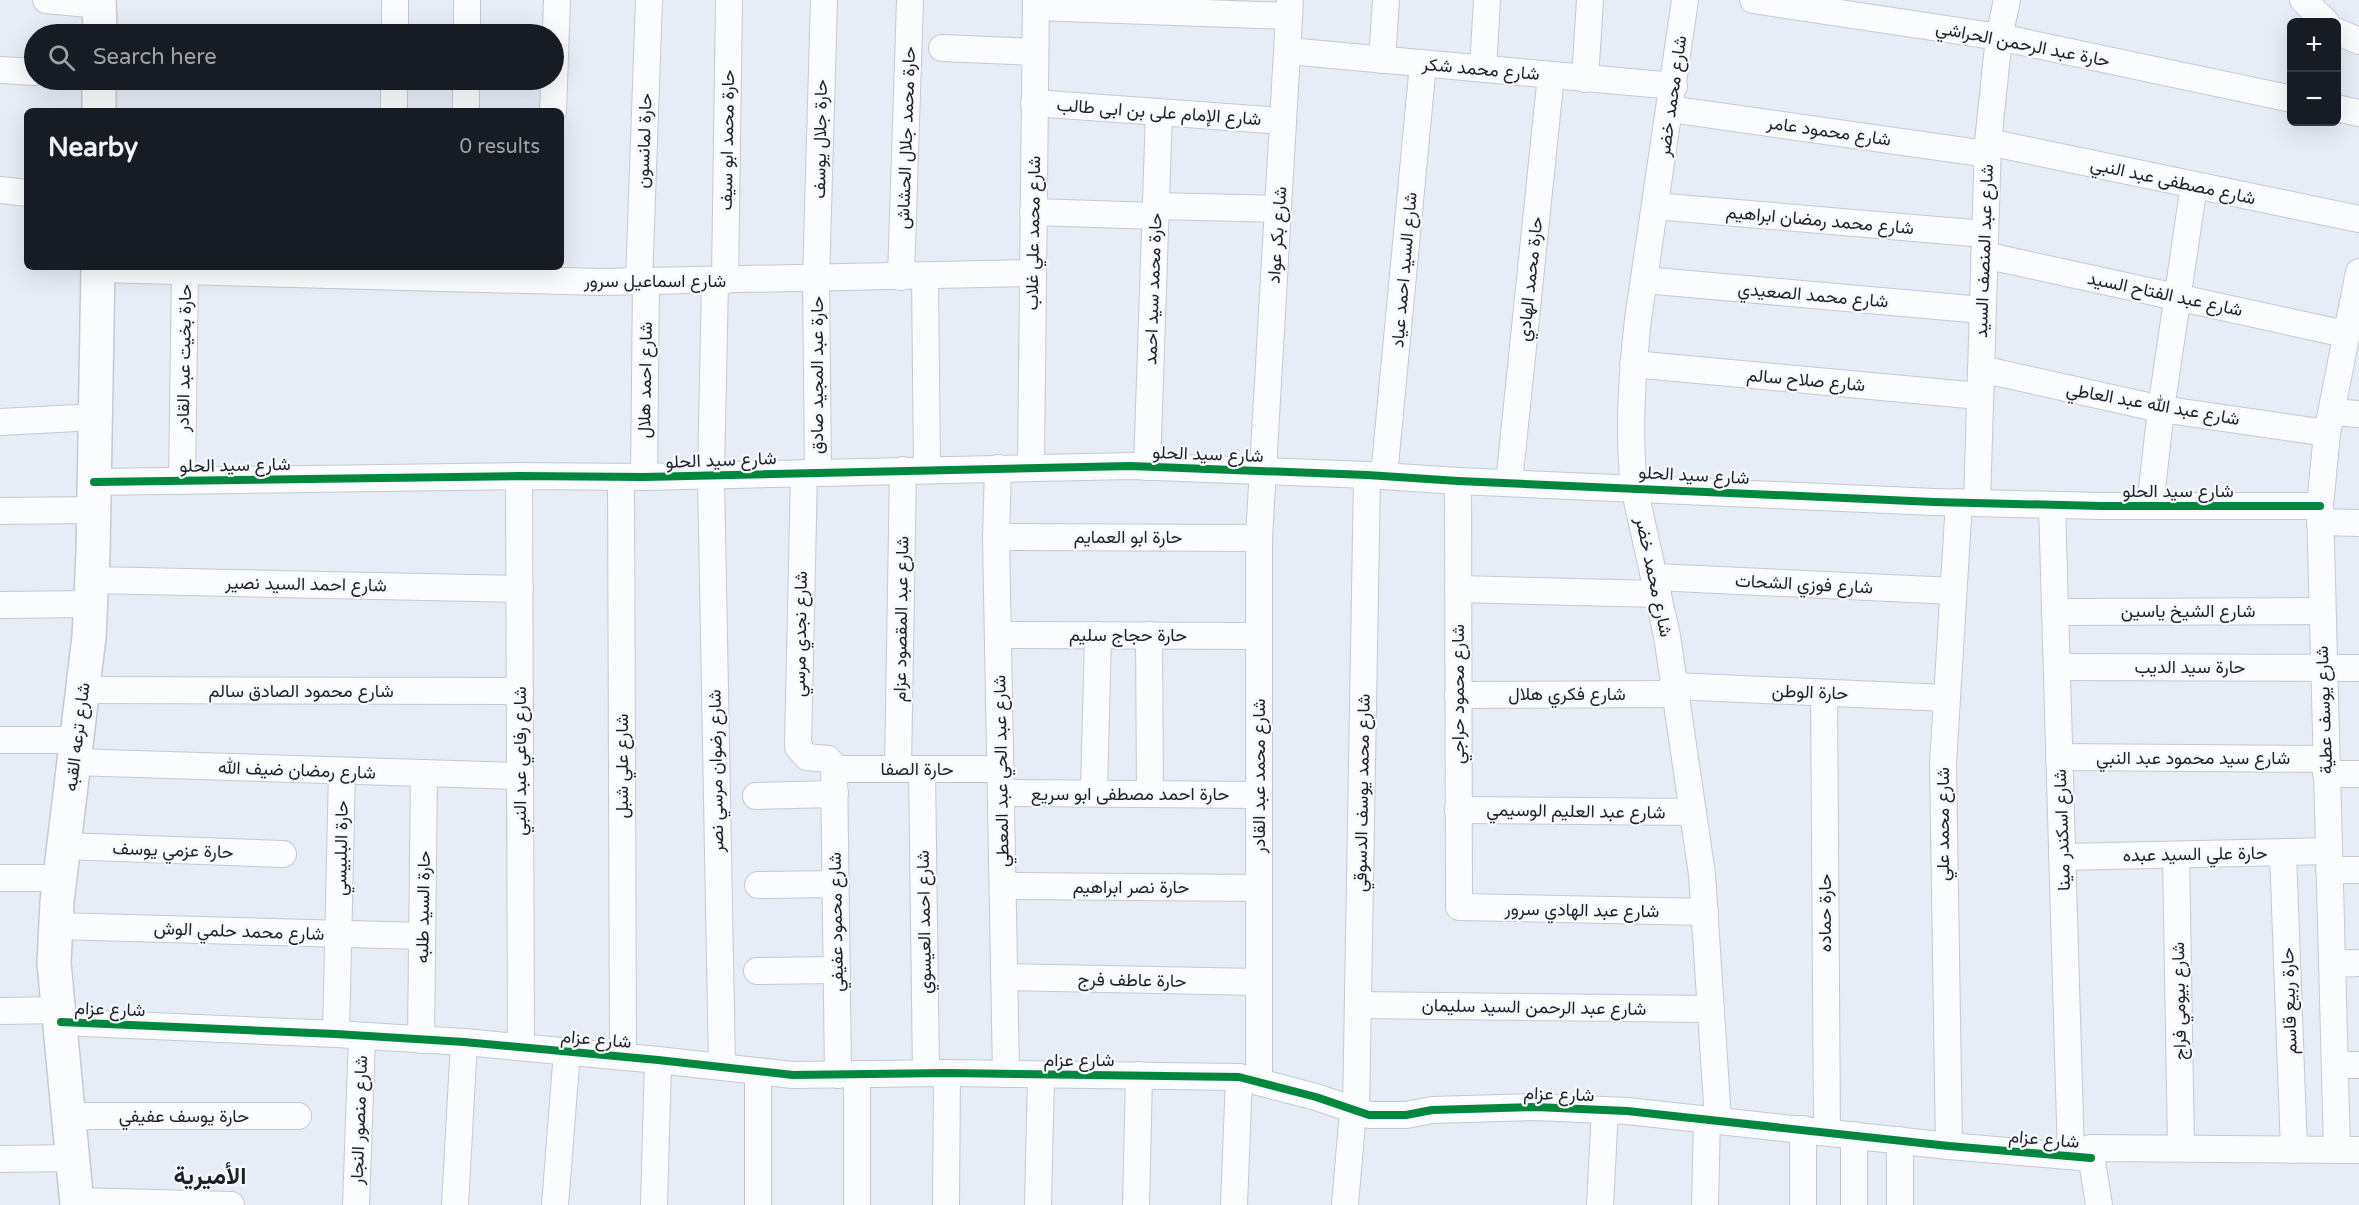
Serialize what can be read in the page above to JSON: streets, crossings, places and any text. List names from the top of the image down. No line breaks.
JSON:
{"streets":{"street":["حارة عبد الرحمن الحراشي","شارع محمد شكر","شارع محمد خضر","شارع الإمام على بن ابى طالب","شارع محمود عامر","حارة محمد جلال الحشاش","حارة جلال يوسف","حارة محمد ابو سيف","حارة لمانسون","شارع مصطفى عبد النبي","شارع محمد رمضان ابراهيم","شارع محمد علي غلاب","شارع بكر عواد","شارع عبد المنصف السيد","شارع السيد احمد عياد","حارة محمد الهادي","شارع اسماعيل سرور","حارة محمد سيد احمد","شارع عبد الفتاح السيد","شارع محمد الصعيدي","حارة بخيت عبد القادر","حارة عبد المجيد صادق","شارع احمد هلال","شارع صلاح سالم","شارع عبد الله عبد العاطي","شارع سيد الحلو","حارة ابو العمايم","شارع احمد السيد نصير","شارع فوزي الشحات","شارع الشيخ ياسين","شارع عبد المقصود عزام","شارع نجدي مرسي","حارة حجاج سليم","حارة سيد الديب","شارع محمود الصادق سالم","حارة الوطن","شارع محمود حراجي","شارع فكري هلال","شارع يوسف عطية","شارع ترعه القبه","شارع سيد محمود عبد النبي","شارع رفاعي عبد النبي","شارع علي شبل","حارة الصفا","شارع رمضان ضيف الله","شارع رضوان مرسي نصر","شارع عبد الحي عبد المعطي","شارع محمد عبد القادر","شارع محمد يوسف الدسوقي","حارة احمد مصطفى ابو سريع","شارع عبد العليم الوسيمي","شارع محمد علي","شارع اسكندر مينا","حارة البلبيسي","حارة عزمي يوسف","حارة علي السيد عبده","حارة نصر ابراهيم","حارة السيد طلبه","شارع عبد الهادي سرور","حارة حماده","شارع محمود عفيفي","شارع احمد العيسوي","شارع محمد حلمي الوش","حارة عاطف فرج","شارع بيومي فراج","حارة ربيع قاسم","شارع عبد الرحمن السيد سليمان","شارع عزام","حارة يوسف عفيفي","شارع منصور النجار"]},"crossings":[["حارة عبد الرحمن الحراشي","شارع عبد المنصف السيد"],["شارع محمد شكر","شارع محمد خضر"],["شارع محمد شكر","شارع محمود عامر"],["شارع محمد شكر","شارع بكر عواد"],["شارع محمد شكر","شارع السيد احمد عياد"],["شارع محمد شكر","حارة محمد الهادي"],["شارع محمد خضر","شارع محمود عامر"],["شارع محمد خضر","شارع محمد رمضان ابراهيم"],["شارع محمد خضر","شارع محمد الصعيدي"],["شارع محمد خضر","شارع صلاح سالم"],["شارع محمد خضر","شارع سيد الحلو"],["شارع محمد خضر","شارع فوزي الشحات"],["شارع محمد خضر","حارة الوطن"],["شارع محمد خضر","شارع فكري هلال"],["شارع محمد خضر","شارع عبد العليم الوسيمي"],["شارع محمد خضر","شارع عبد الهادي سرور"],["شارع محمد خضر","شارع عبد الرحمن السيد سليمان"],["شارع محمد خضر","شارع عزام"],["شارع الإمام على بن ابى طالب","شارع محمد علي غلاب"],["شارع الإمام على بن ابى طالب","شارع بكر عواد"],["شارع الإمام على بن ابى طالب","حارة محمد سيد احمد"],["شارع محمود عامر","شارع مصطفى عبد النبي"],["شارع محمود عامر","شارع عبد المنصف السيد"],["حارة محمد جلال الحشاش","شارع اسماعيل سرور"],["حارة محمد جلال الحشاش","شارع سيد الحلو"],["حارة محمد جلال الحشاش","شارع عبد المقصود عزام"],["حارة جلال يوسف","شارع اسماعيل سرور"],["حارة جلال يوسف","حارة عبد المجيد صادق"],["حارة محمد ابو سيف","شارع اسماعيل سرور"],["حارة محمد ابو سيف","شارع سيد الحلو"],["حارة محمد ابو سيف","شارع رضوان مرسي نصر"],["حارة لمانسون","شارع اسماعيل سرور"],["حارة لمانسون","شارع احمد هلال"],["شارع مصطفى عبد النبي","شارع عبد المنصف السيد"],["شارع محمد رمضان ابراهيم","شارع عبد المنصف السيد"],["شارع محمد رمضان ابراهيم","شارع عبد الفتاح السيد"],["شارع محمد علي غلاب","شارع اسماعيل سرور"],["شارع محمد علي غلاب","شارع سيد الحلو"],["شارع بكر عواد","شارع سيد الحلو"],["شارع بكر عواد","شارع محمد عبد القادر"],["شارع عبد المنصف السيد","شارع عبد الفتاح السيد"],["شارع عبد المنصف السيد","شارع محمد الصعيدي"],["شارع عبد المنصف السيد","شارع صلاح سالم"],["شارع عبد المنصف السيد","شارع عبد الله عبد العاطي"],["شارع عبد المنصف السيد","شارع سيد الحلو"],["شارع عبد المنصف السيد","شارع محمد علي"],["شارع السيد احمد عياد","شارع سيد الحلو"],["شارع السيد احمد عياد","شارع محمد يوسف الدسوقي"],["حارة محمد الهادي","شارع سيد الحلو"],["شارع اسماعيل سرور","حارة بخيت عبد القادر"],["شارع اسماعيل سرور","حارة عبد المجيد صادق"],["شارع اسماعيل سرور","شارع احمد هلال"],["حارة محمد سيد احمد","شارع سيد الحلو"],["شارع عبد الفتاح السيد","شارع يوسف عطية"],["حارة بخيت عبد القادر","شارع سيد الحلو"],["حارة عبد المجيد صادق","شارع سيد الحلو"],["حارة عبد المجيد صادق","شارع نجدي مرسي"],["شارع احمد هلال","شارع سيد الحلو"],["شارع احمد هلال","شارع علي شبل"],["شارع عبد الله عبد العاطي","شارع يوسف عطية"],["شارع سيد الحلو","شارع عبد المقصود عزام"],["شارع سيد الحلو","شارع نجدي مرسي"],["شارع سيد الحلو","شارع محمود حراجي"],["شارع سيد الحلو","شارع يوسف عطية"],["شارع سيد الحلو","شارع ترعه القبه"],["شارع سيد الحلو","شارع رفاعي عبد النبي"],["شارع سيد الحلو","شارع علي شبل"],["شارع سيد الحلو","شارع رضوان مرسي نصر"],["شارع سيد الحلو","شارع عبد الحي عبد المعطي"],["شارع سيد الحلو","شارع محمد عبد القادر"],["شارع سيد الحلو","شارع محمد يوسف الدسوقي"],["شارع سيد الحلو","شارع محمد علي"],["شارع سيد الحلو","شارع اسكندر مينا"],["حارة ابو العمايم","شارع عبد الحي عبد المعطي"],["حارة ابو العمايم","شارع محمد عبد القادر"],["شارع احمد السيد نصير","شارع ترعه القبه"],["شارع احمد السيد نصير","شارع رفاعي عبد النبي"],["شارع فوزي الشحات","شارع محمود حراجي"],["شارع فوزي الشحات","شارع محمد علي"],["شارع الشيخ ياسين","شارع يوسف عطية"],["شارع الشيخ ياسين","شارع اسكندر مينا"],["شارع عبد المقصود عزام","حارة الصفا"],["شارع عبد المقصود عزام","شارع احمد العيسوي"],["شارع نجدي مرسي","حارة الصفا"],["شارع نجدي مرسي","شارع محمود عفيفي"],["حارة حجاج سليم","شارع عبد الحي عبد المعطي"],["حارة حجاج سليم","شارع محمد عبد القادر"],["حارة سيد الديب","شارع يوسف عطية"],["حارة سيد الديب","شارع اسكندر مينا"],["شارع محمود الصادق سالم","شارع ترعه القبه"],["شارع محمود الصادق سالم","شارع رفاعي عبد النبي"],["حارة الوطن","شارع فكري هلال"],["حارة الوطن","شارع محمد علي"],["حارة الوطن","حارة حماده"],["شارع محمود حراجي","شارع فكري هلال"],["شارع محمود حراجي","شارع عبد العليم الوسيمي"],["شارع محمود حراجي","شارع عبد الهادي سرور"],["شارع يوسف عطية","شارع سيد محمود عبد النبي"],["شارع يوسف عطية","حارة علي السيد عبده"],["شارع يوسف عطية","شارع عزام"],["شارع ترعه القبه","شارع رمضان ضيف الله"],["شارع ترعه القبه","حارة عزمي يوسف"],["شارع ترعه القبه","شارع محمد حلمي الوش"],["شارع ترعه القبه","شارع عزام"],["شارع ترعه القبه","حارة يوسف عفيفي"],["شارع سيد محمود عبد النبي","شارع اسكندر مينا"],["شارع رفاعي عبد النبي","شارع رمضان ضيف الله"],["شارع رفاعي عبد النبي","شارع عزام"],["شارع علي شبل","شارع عزام"],["حارة الصفا","شارع عبد الحي عبد المعطي"],["حارة الصفا","حارة احمد مصطفى ابو سريع"],["حارة الصفا","شارع محمود عفيفي"],["حارة الصفا","شارع احمد العيسوي"],["شارع رمضان ضيف الله","حارة البلبيسي"],["شارع رمضان ضيف الله","حارة السيد طلبه"],["شارع رضوان مرسي نصر","شارع عزام"],["شارع عبد الحي عبد المعطي","حارة احمد مصطفى ابو سريع"],["شارع عبد الحي عبد المعطي","حارة نصر ابراهيم"],["شارع عبد الحي عبد المعطي","حارة عاطف فرج"],["شارع عبد الحي عبد المعطي","شارع عزام"],["شارع محمد عبد القادر","حارة احمد مصطفى ابو سريع"],["شارع محمد عبد القادر","حارة نصر ابراهيم"],["شارع محمد عبد القادر","حارة عاطف فرج"],["شارع محمد عبد القادر","شارع عزام"],["شارع محمد يوسف الدسوقي","شارع عبد الرحمن السيد سليمان"],["شارع محمد يوسف الدسوقي","شارع عزام"],["شارع محمد علي","شارع عزام"],["شارع اسكندر مينا","حارة علي السيد عبده"],["شارع اسكندر مينا","شارع عزام"],["حارة البلبيسي","شارع محمد حلمي الوش"],["حارة البلبيسي","شارع عزام"],["حارة علي السيد عبده","شارع بيومي فراج"],["حارة علي السيد عبده","حارة ربيع قاسم"],["حارة السيد طلبه","شارع محمد حلمي الوش"],["حارة السيد طلبه","شارع عزام"],["حارة حماده","شارع عزام"],["شارع محمود عفيفي","شارع عزام"],["شارع احمد العيسوي","شارع عزام"],["شارع بيومي فراج","شارع عزام"],["حارة ربيع قاسم","شارع عزام"],["شارع عزام","شارع منصور النجار"]],"districts":["الأميرية"],"page":{"map_buttons":["+","−"],"search":"Search here","heading":["Nearby","0 results"]}}
